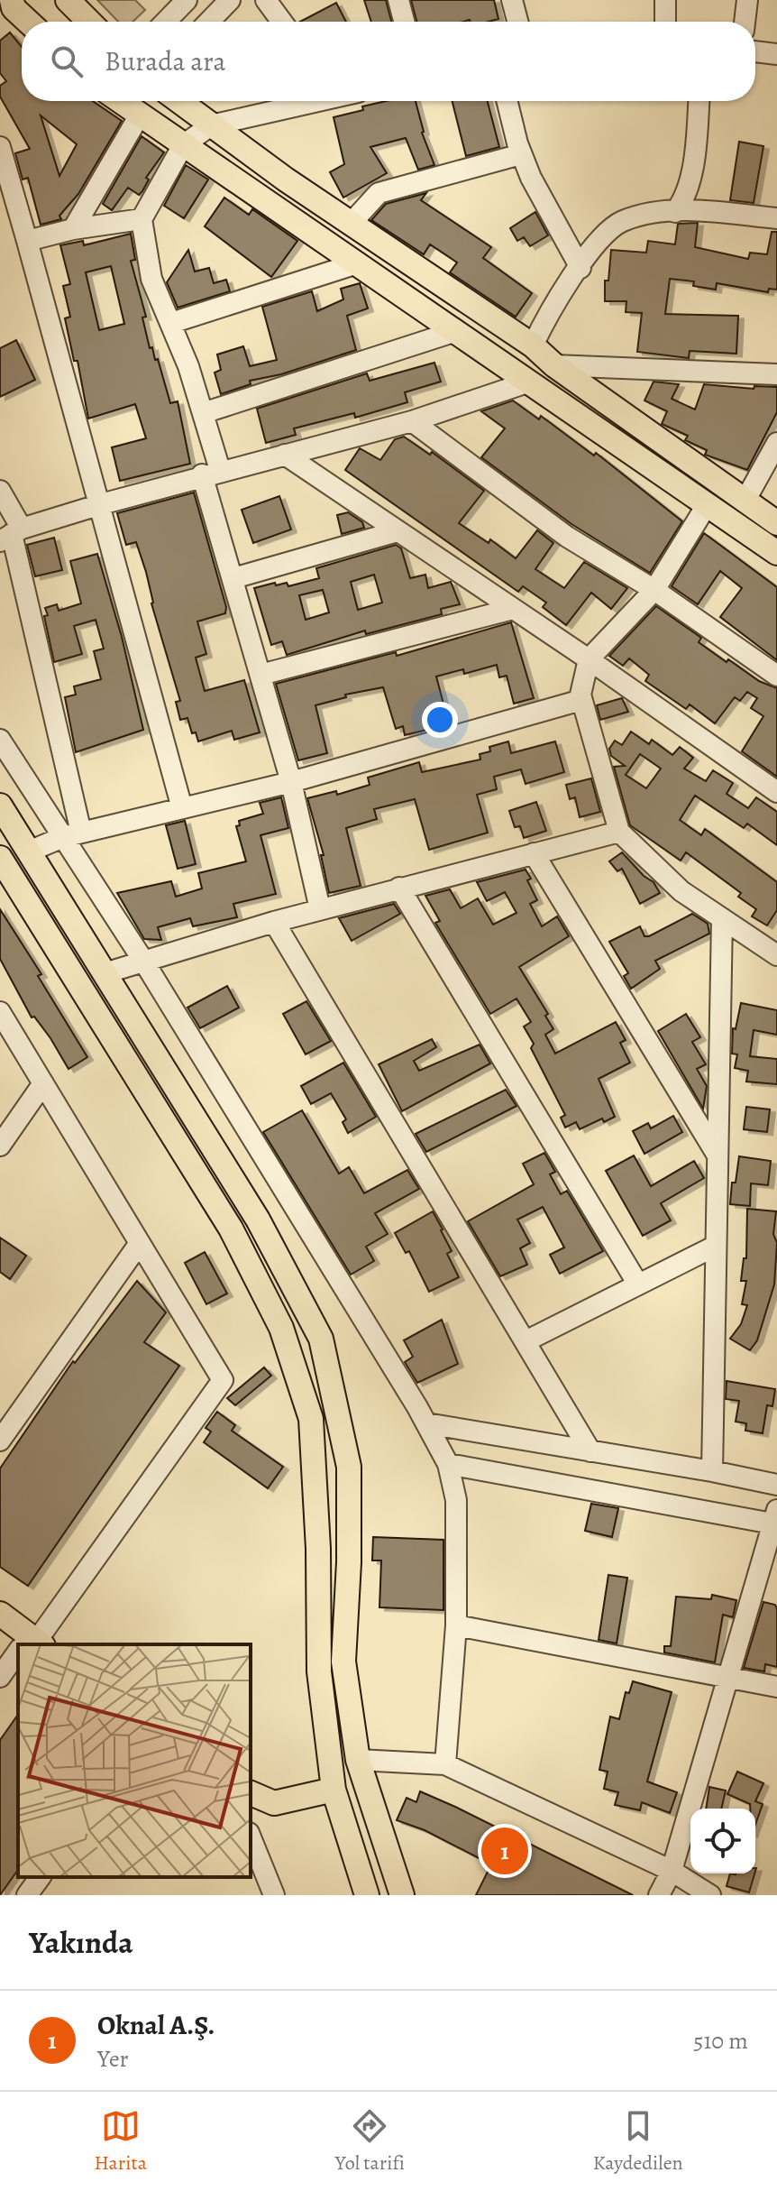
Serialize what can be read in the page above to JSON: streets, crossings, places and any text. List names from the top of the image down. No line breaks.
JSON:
{"page":{"search":"Burada ara","pins":"1","heading":"Yakında","list":[{"mark":"1","name":"Oknal A.Ş.","note":"Yer","value":"510 m"}],"nav":["Harita","Yol tarifi","Kaydedilen"]}}
